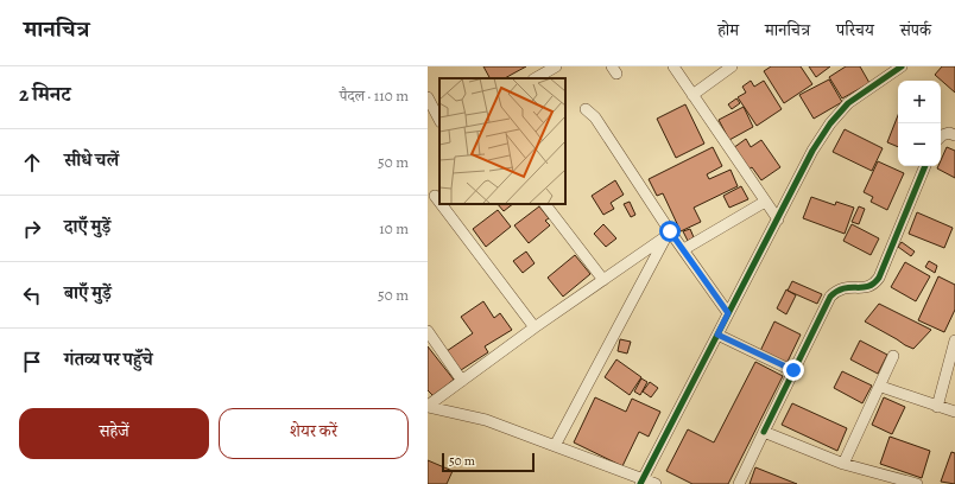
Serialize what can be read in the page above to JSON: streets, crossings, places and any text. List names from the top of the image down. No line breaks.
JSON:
{"scale_bar":"50 m","page":{"header":"मानचित्र","nav":["होम","मानचित्र","परिचय","संपर्क"],"heading":["2 मिनट","पैदल · 110 m"],"map_buttons":["+","−"],"list":[["सीधे चलें","50 m"],["दाएँ मुड़ें","10 m"],["बाएँ मुड़ें","50 m"],"गंतव्य पर पहुँचे"],"buttons":["सहेजें","शेयर करें"],"scale":"50 m"}}
